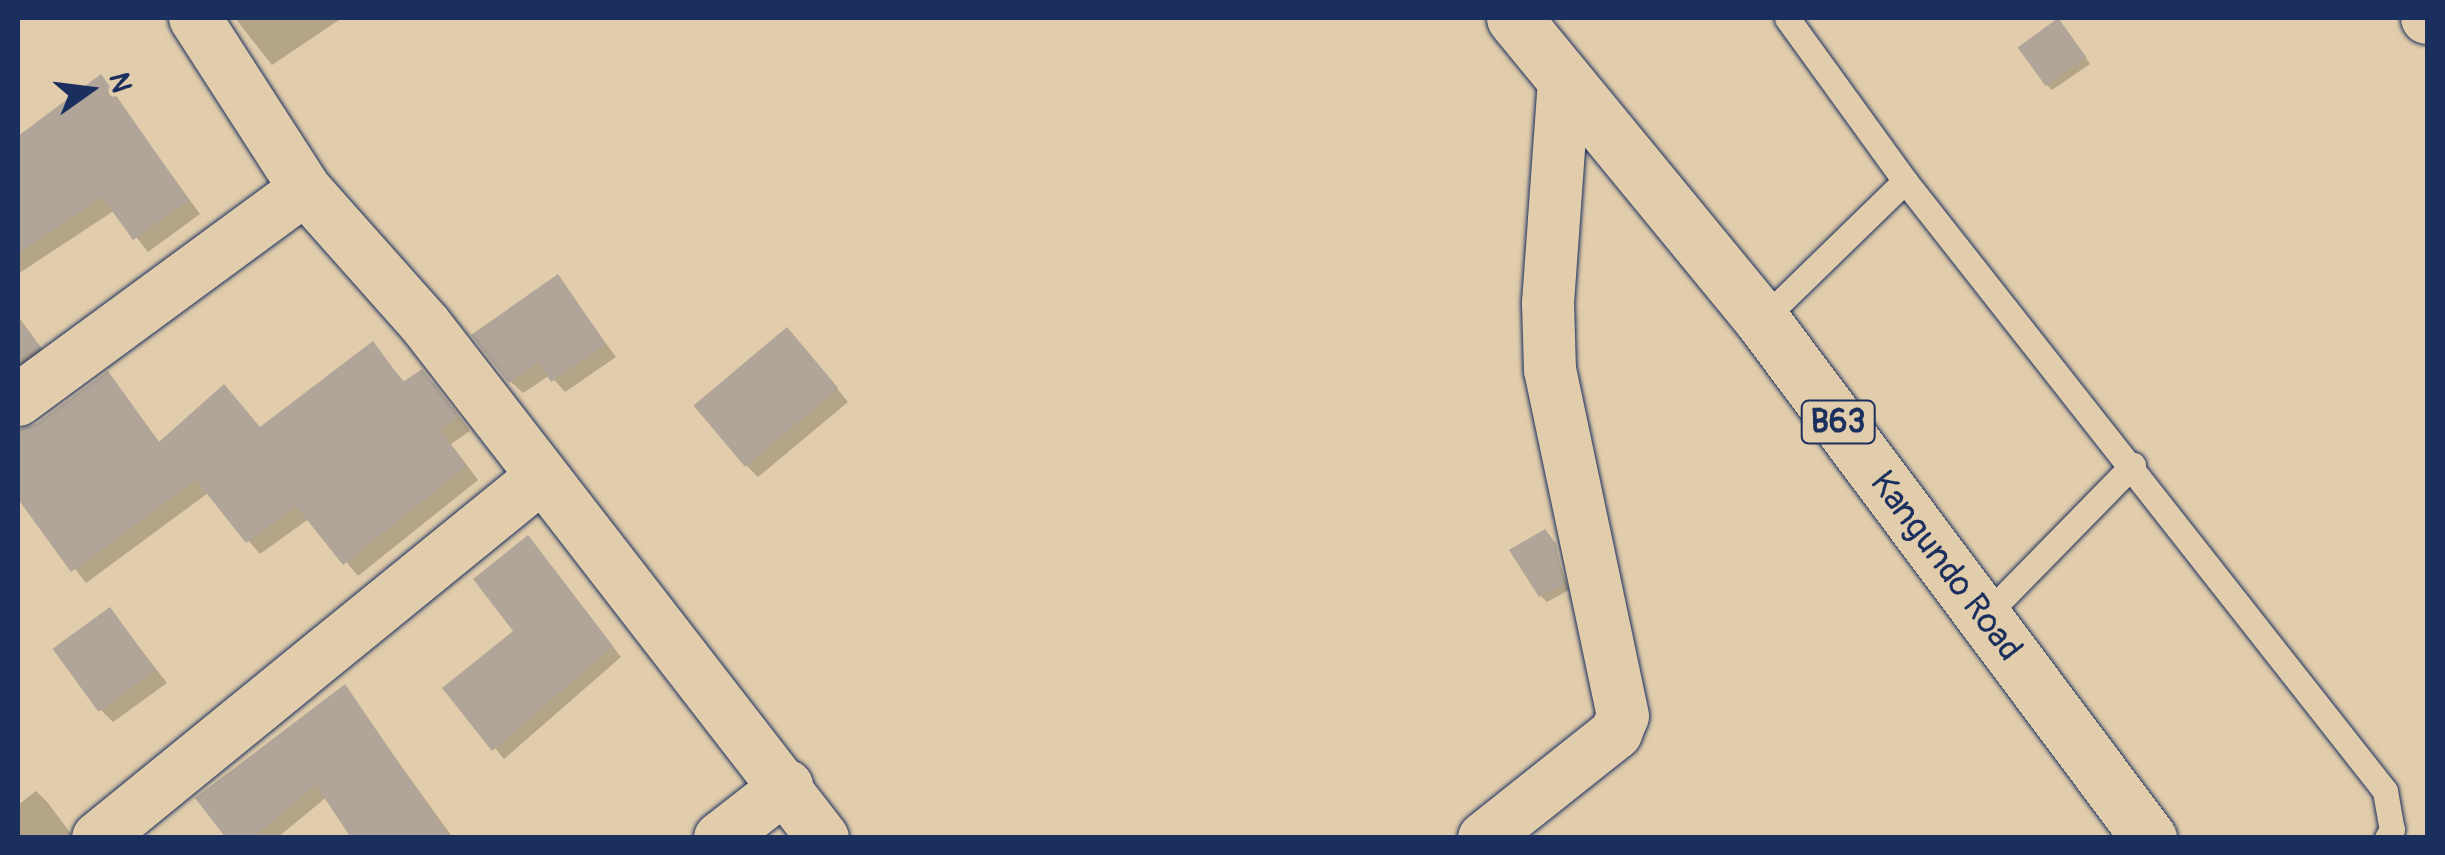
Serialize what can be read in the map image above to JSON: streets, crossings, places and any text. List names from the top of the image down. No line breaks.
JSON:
{"streets":{"highway":["B63","Kangundo Road"]},"north":"right"}
